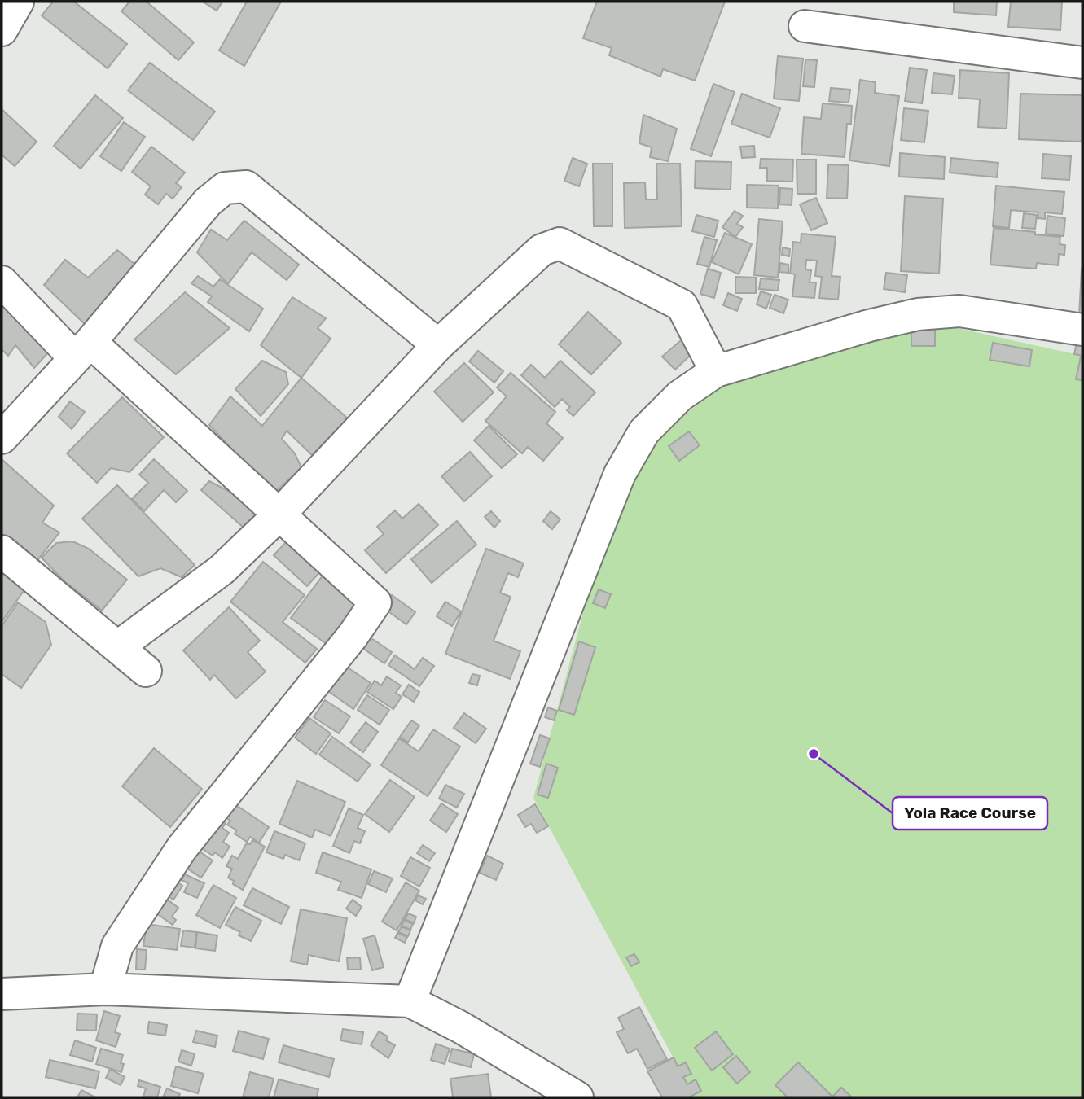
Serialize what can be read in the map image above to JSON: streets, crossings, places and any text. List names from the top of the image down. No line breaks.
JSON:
{"places":["Yola Race Course"]}
